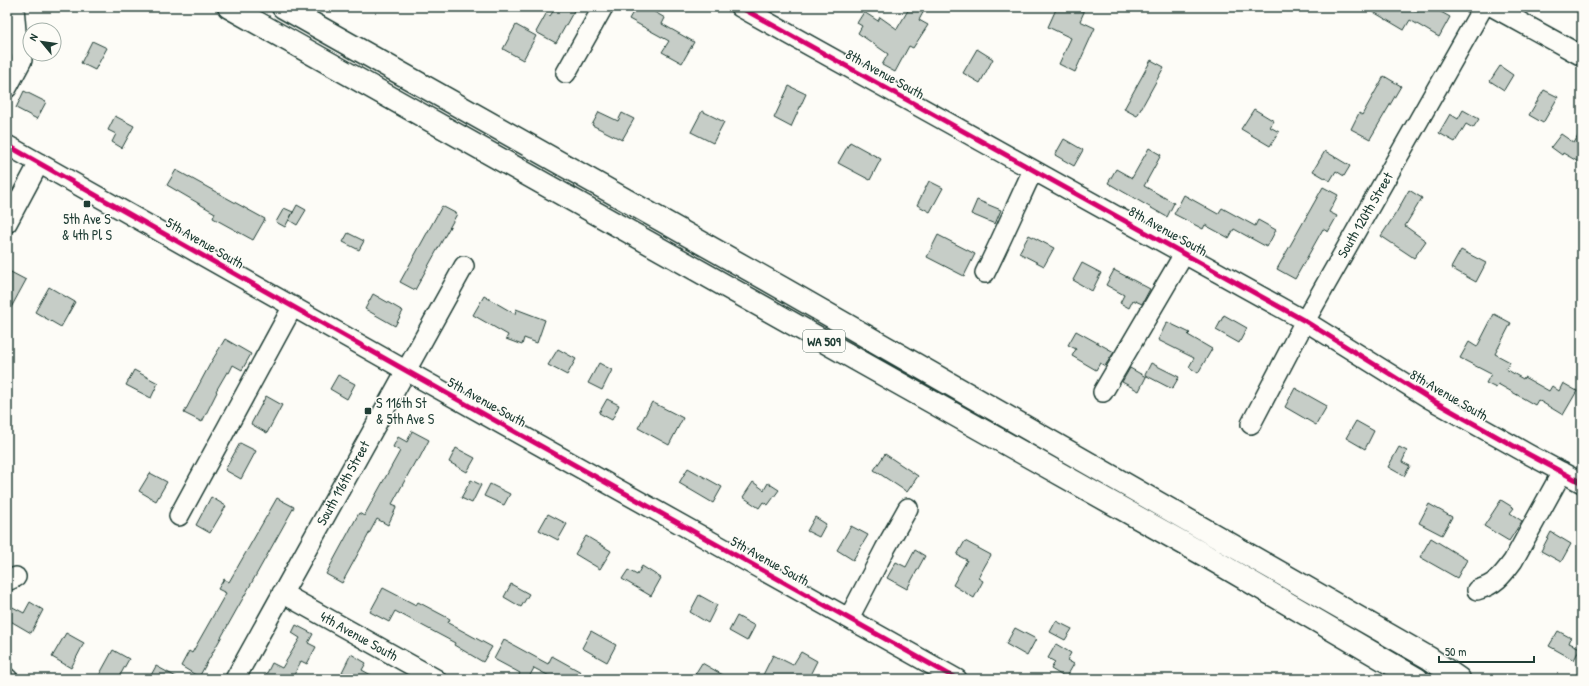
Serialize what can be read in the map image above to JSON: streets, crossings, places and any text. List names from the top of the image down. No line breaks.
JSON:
{"streets":{"highway":["WA 509"],"street":["8th Avenue South","South 120th Street","5th Avenue South","South 116th Street","4th Avenue South"]},"crossings":[["8th Avenue South","South 120th Street"],["5th Avenue South","South 116th Street"],["South 116th Street","4th Avenue South"]],"places":{"transit":["5th Ave S & 4th Pl S","S 116th St & 5th Ave S"]},"scale_bar":"50 m","north":"top left"}
